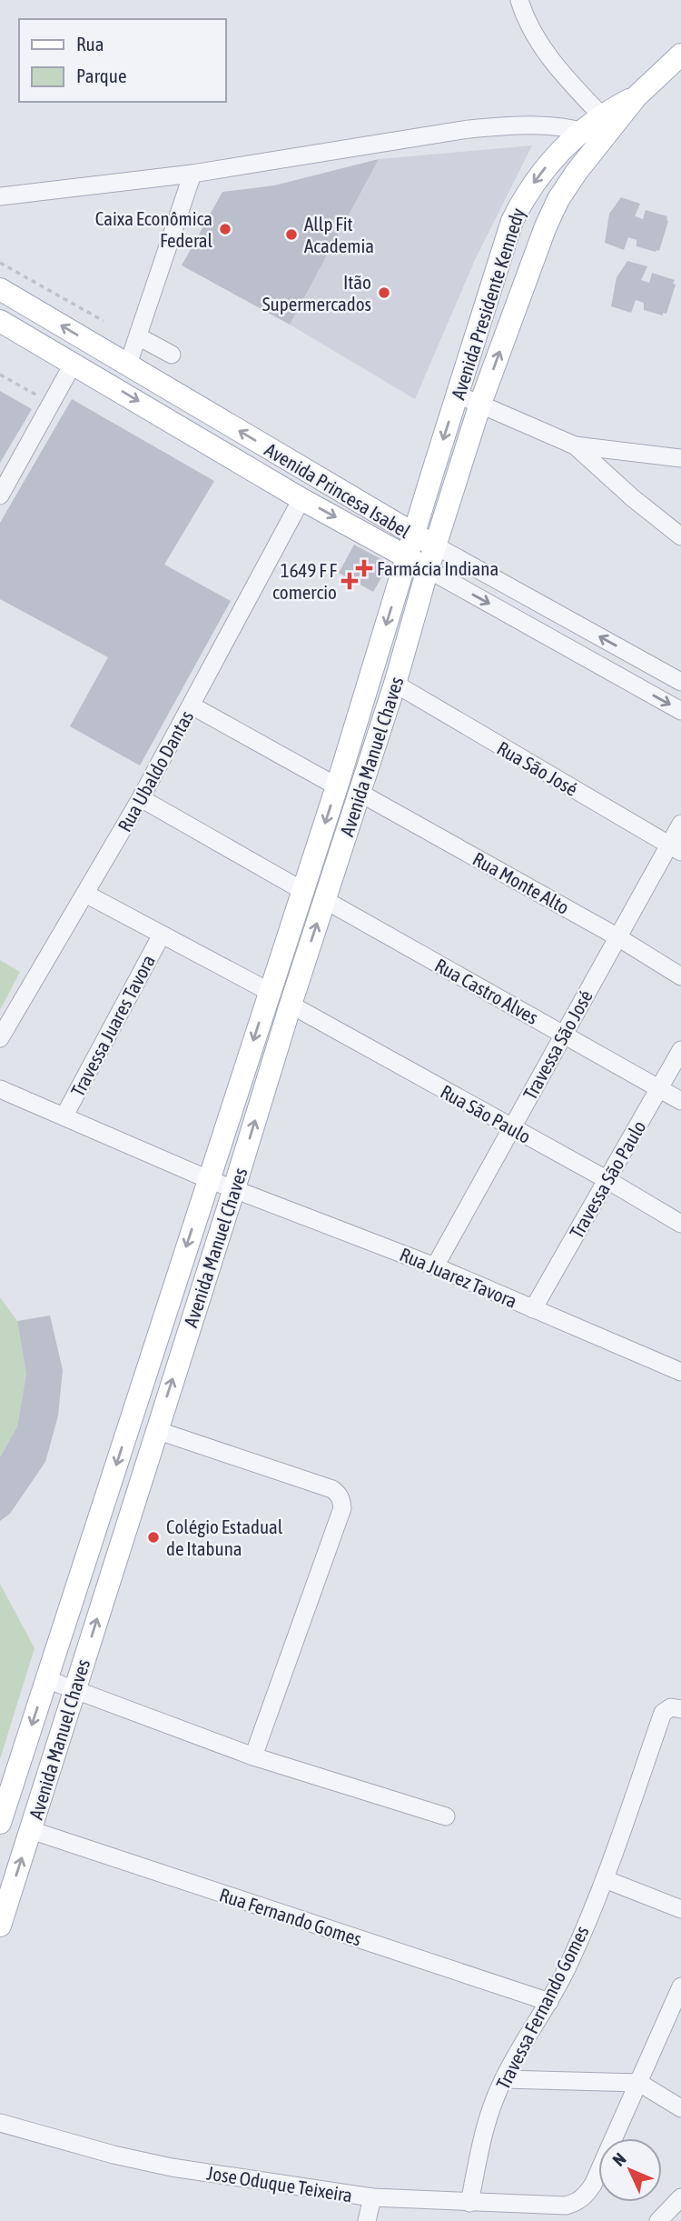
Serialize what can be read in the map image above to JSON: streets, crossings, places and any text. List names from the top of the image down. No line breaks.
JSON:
{"streets":{"main road":["Avenida Presidente Kennedy","Avenida Princesa Isabel","Avenida Manuel Chaves"],"street":["Rua São José","Rua Ubaldo Dantas","Rua Monte Alto","Rua Castro Alves","Travessa Juares Tavora","Travessa São José","Rua São Paulo","Travessa São Paulo","Rua Juarez Tavora","Rua Fernando Gomes","Travessa Fernando Gomes","Jose Oduque Teixeira"]},"crossings":[["Avenida Presidente Kennedy","Avenida Princesa Isabel"],["Avenida Presidente Kennedy","Avenida Manuel Chaves"],["Avenida Princesa Isabel","Avenida Manuel Chaves"],["Avenida Princesa Isabel","Rua Ubaldo Dantas"],["Avenida Manuel Chaves","Rua São José"],["Avenida Manuel Chaves","Rua Monte Alto"],["Avenida Manuel Chaves","Rua Castro Alves"],["Avenida Manuel Chaves","Rua São Paulo"],["Avenida Manuel Chaves","Rua Juarez Tavora"],["Avenida Manuel Chaves","Rua Fernando Gomes"],["Rua São José","Travessa São José"],["Rua Monte Alto","Travessa São José"],["Rua Castro Alves","Travessa São José"],["Rua Castro Alves","Travessa São Paulo"],["Travessa São José","Rua São Paulo"],["Travessa São José","Rua Juarez Tavora"],["Rua São Paulo","Travessa São Paulo"],["Travessa São Paulo","Rua Juarez Tavora"],["Rua Fernando Gomes","Travessa Fernando Gomes"],["Travessa Fernando Gomes","Jose Oduque Teixeira"]],"places":{"other":["Caixa Econômica Federal","Allp Fit Academia","Itão Supermercados","Colégio Estadual de Itabuna"],"health":["Farmácia Indiana","1649 F F comercio"]},"legend":["Rua","Parque"],"north":"top left"}
